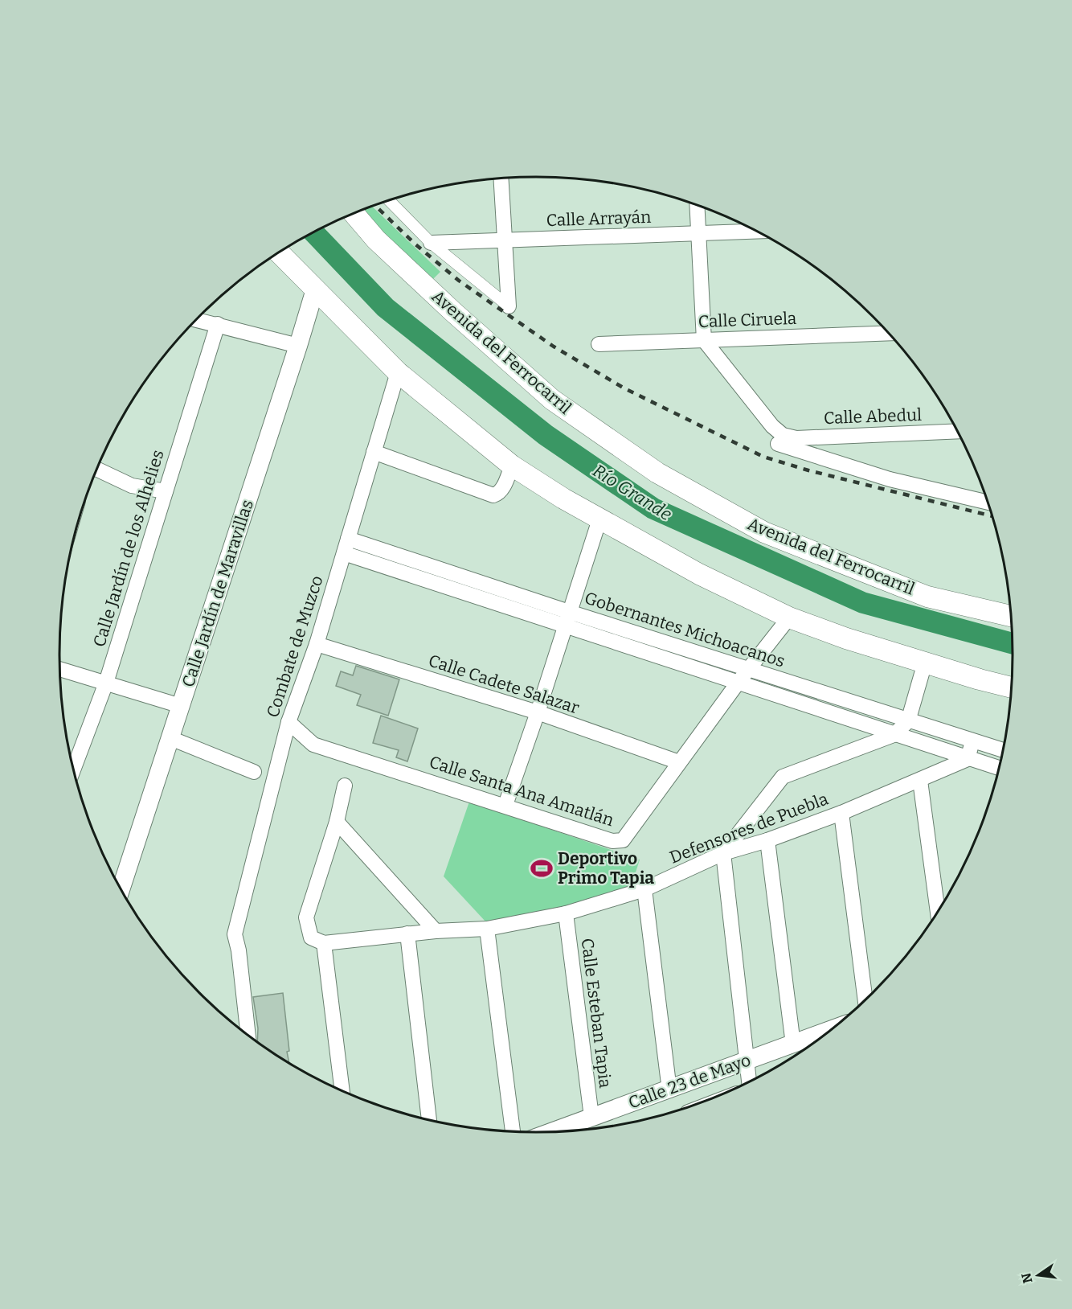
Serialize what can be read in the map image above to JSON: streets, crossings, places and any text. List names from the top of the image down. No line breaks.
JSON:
{"streets":{"main road":["Avenida del Ferrocarril"],"street":["Calle Arrayán","Calle Ciruela","Calle Abedul","Calle Jardín de los Alhelies","Calle Jardín de Maravillas","Gobernantes Michoacanos","Combate de Muzco","Calle Cadete Salazar","Calle Santa Ana Amatlán","Defensores de Puebla","Calle Esteban Tapia","Calle 23 de Mayo"]},"crossings":[["Gobernantes Michoacanos","Combate de Muzco"],["Gobernantes Michoacanos","Calle Santa Ana Amatlán"],["Gobernantes Michoacanos","Defensores de Puebla"],["Combate de Muzco","Calle Cadete Salazar"],["Combate de Muzco","Calle Santa Ana Amatlán"],["Calle Cadete Salazar","Calle Santa Ana Amatlán"],["Defensores de Puebla","Calle Esteban Tapia"],["Calle Esteban Tapia","Calle 23 de Mayo"]],"water":["Río Grande"],"places":{"sports":["Deportivo Primo Tapia"]},"north":"left"}
